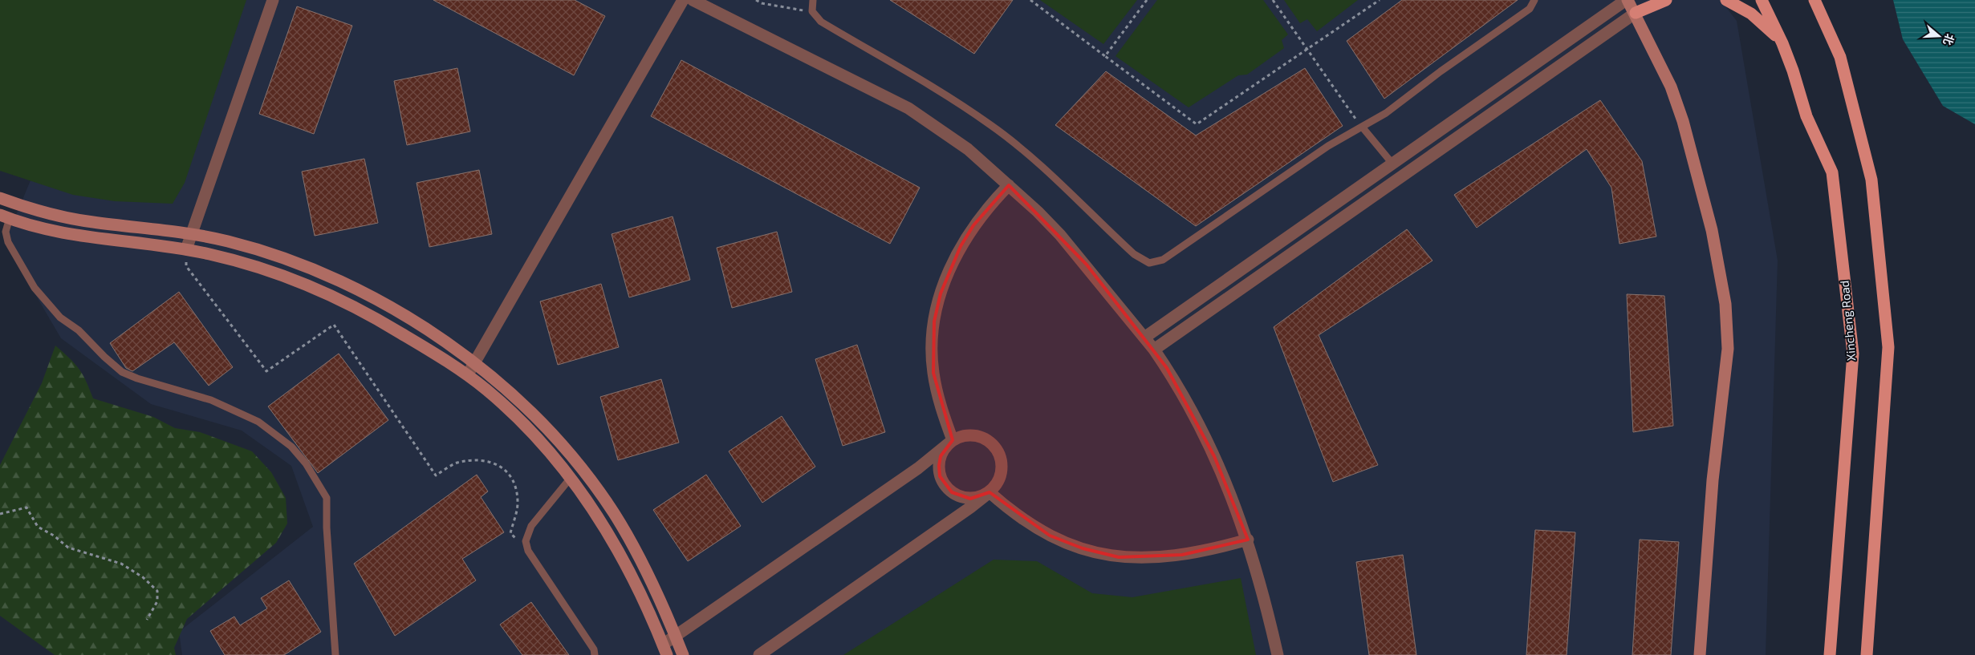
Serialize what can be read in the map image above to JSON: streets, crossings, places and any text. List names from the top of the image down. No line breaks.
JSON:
{"streets":{"main road":["Xincheng Road"]},"north":"right"}
